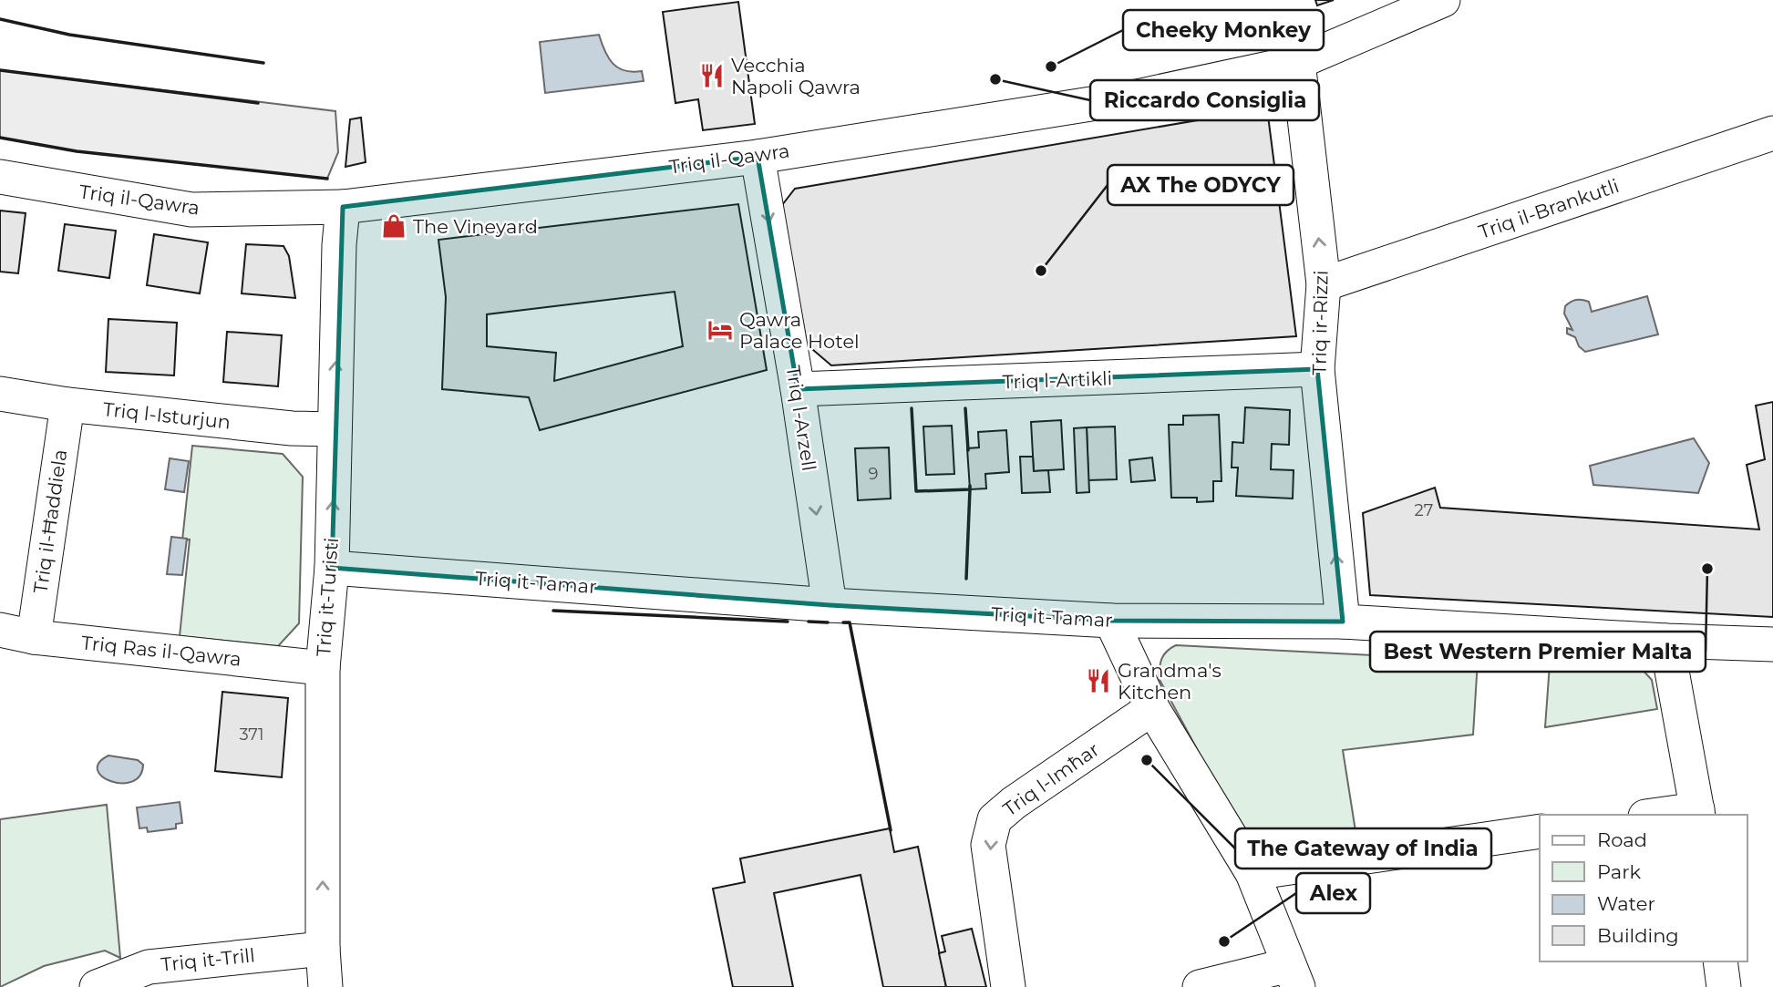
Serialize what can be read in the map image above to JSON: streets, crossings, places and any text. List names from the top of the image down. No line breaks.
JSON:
{"streets":{"street":["Triq il-Qawra","Triq il-Brankutli","Triq ir-Rizzi","Triq l-Artikli","Triq l-Isturjun","Triq l-Arzell","Triq il-Ħaddiela","Triq it-Tamar","Triq it-Turisti","Triq Ras il-Qawra","Triq l-Imħar","Triq it-Trill"]},"crossings":[["Triq il-Qawra","Triq ir-Rizzi"],["Triq il-Qawra","Triq l-Arzell"],["Triq il-Qawra","Triq it-Turisti"],["Triq il-Brankutli","Triq ir-Rizzi"],["Triq ir-Rizzi","Triq l-Artikli"],["Triq ir-Rizzi","Triq it-Tamar"],["Triq l-Artikli","Triq l-Arzell"],["Triq l-Isturjun","Triq il-Ħaddiela"],["Triq l-Isturjun","Triq it-Turisti"],["Triq l-Arzell","Triq it-Tamar"],["Triq il-Ħaddiela","Triq Ras il-Qawra"],["Triq it-Tamar","Triq it-Turisti"],["Triq it-Turisti","Triq Ras il-Qawra"],["Triq it-Turisti","Triq it-Trill"]],"one_way":["Triq ir-Rizzi","Triq l-Arzell","Triq it-Turisti","Triq l-Imħar"],"places":{"other":["Cheeky Monkey","Riccardo Consiglia","AX The ODYCY","Best Western Premier Malta","The Gateway of India","Alex"],"restaurant":["Vecchia Napoli Qawra","Grandma's Kitchen"],"shop":["The Vineyard"],"hotel":["Qawra Palace Hotel"]},"house_numbers":["9","27","371"],"legend":["Road","Park","Water","Building"]}
